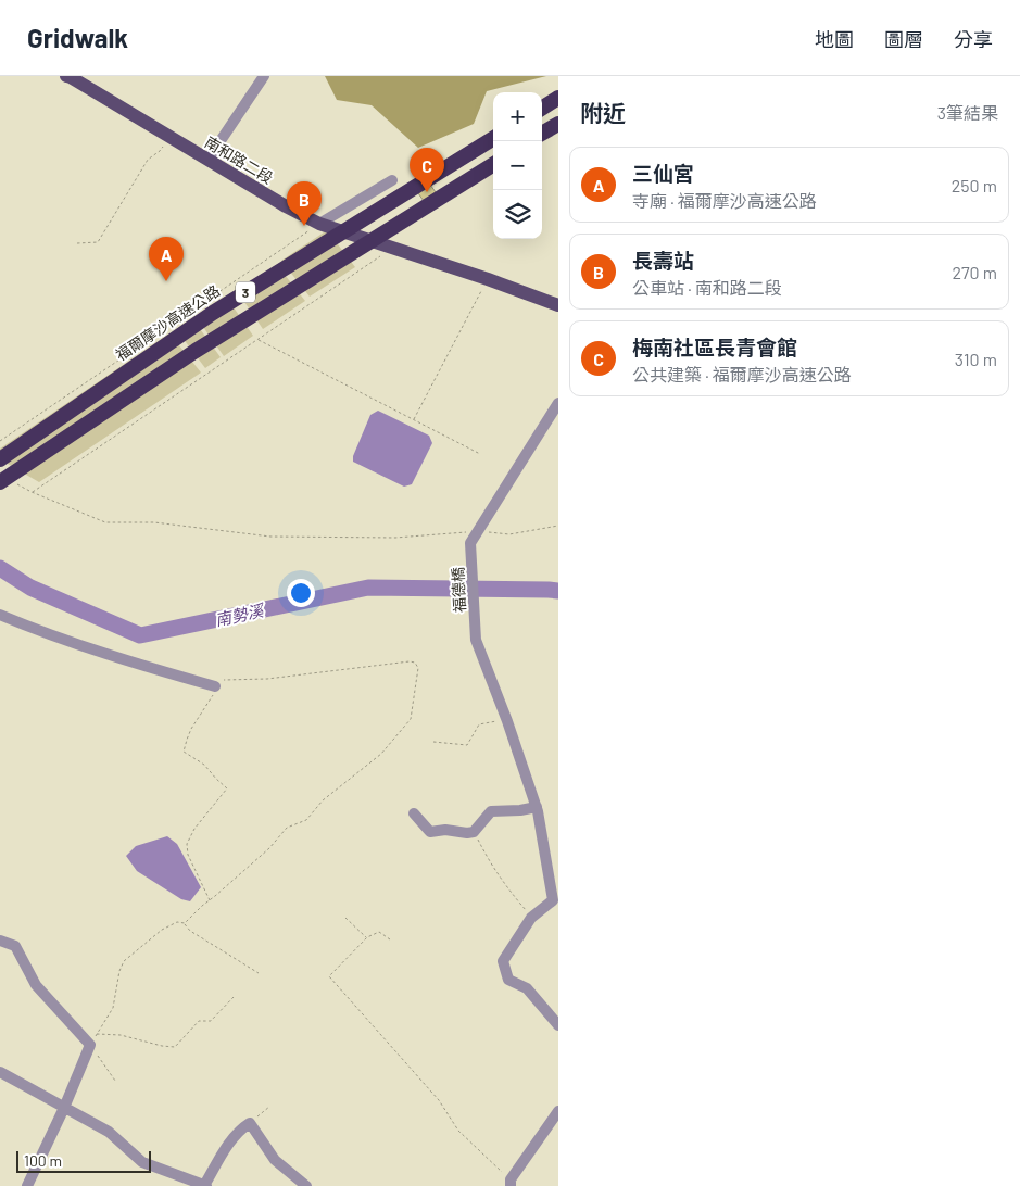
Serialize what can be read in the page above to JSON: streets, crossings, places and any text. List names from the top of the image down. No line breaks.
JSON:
{"streets":{"highway":["3","福爾摩沙高速公路"],"main road":["南和路二段"],"street":["福德橋"]},"water":["南勢溪"],"scale_bar":"100 m","page":{"header":"Gridwalk","nav":["地圖","圖層","分享"],"heading":["附近","3筆結果"],"map_buttons":["+","−"],"list":[{"mark":"A","name":"三仙宮","note":"寺廟 · 福爾摩沙高速公路","value":"250 m"},{"mark":"B","name":"長壽站","note":"公車站 · 南和路二段","value":"270 m"},{"mark":"C","name":"梅南社區長青會館","note":"公共建築 · 福爾摩沙高速公路","value":"310 m"}],"pins":["C","B","A"],"scale":"100 m"}}
